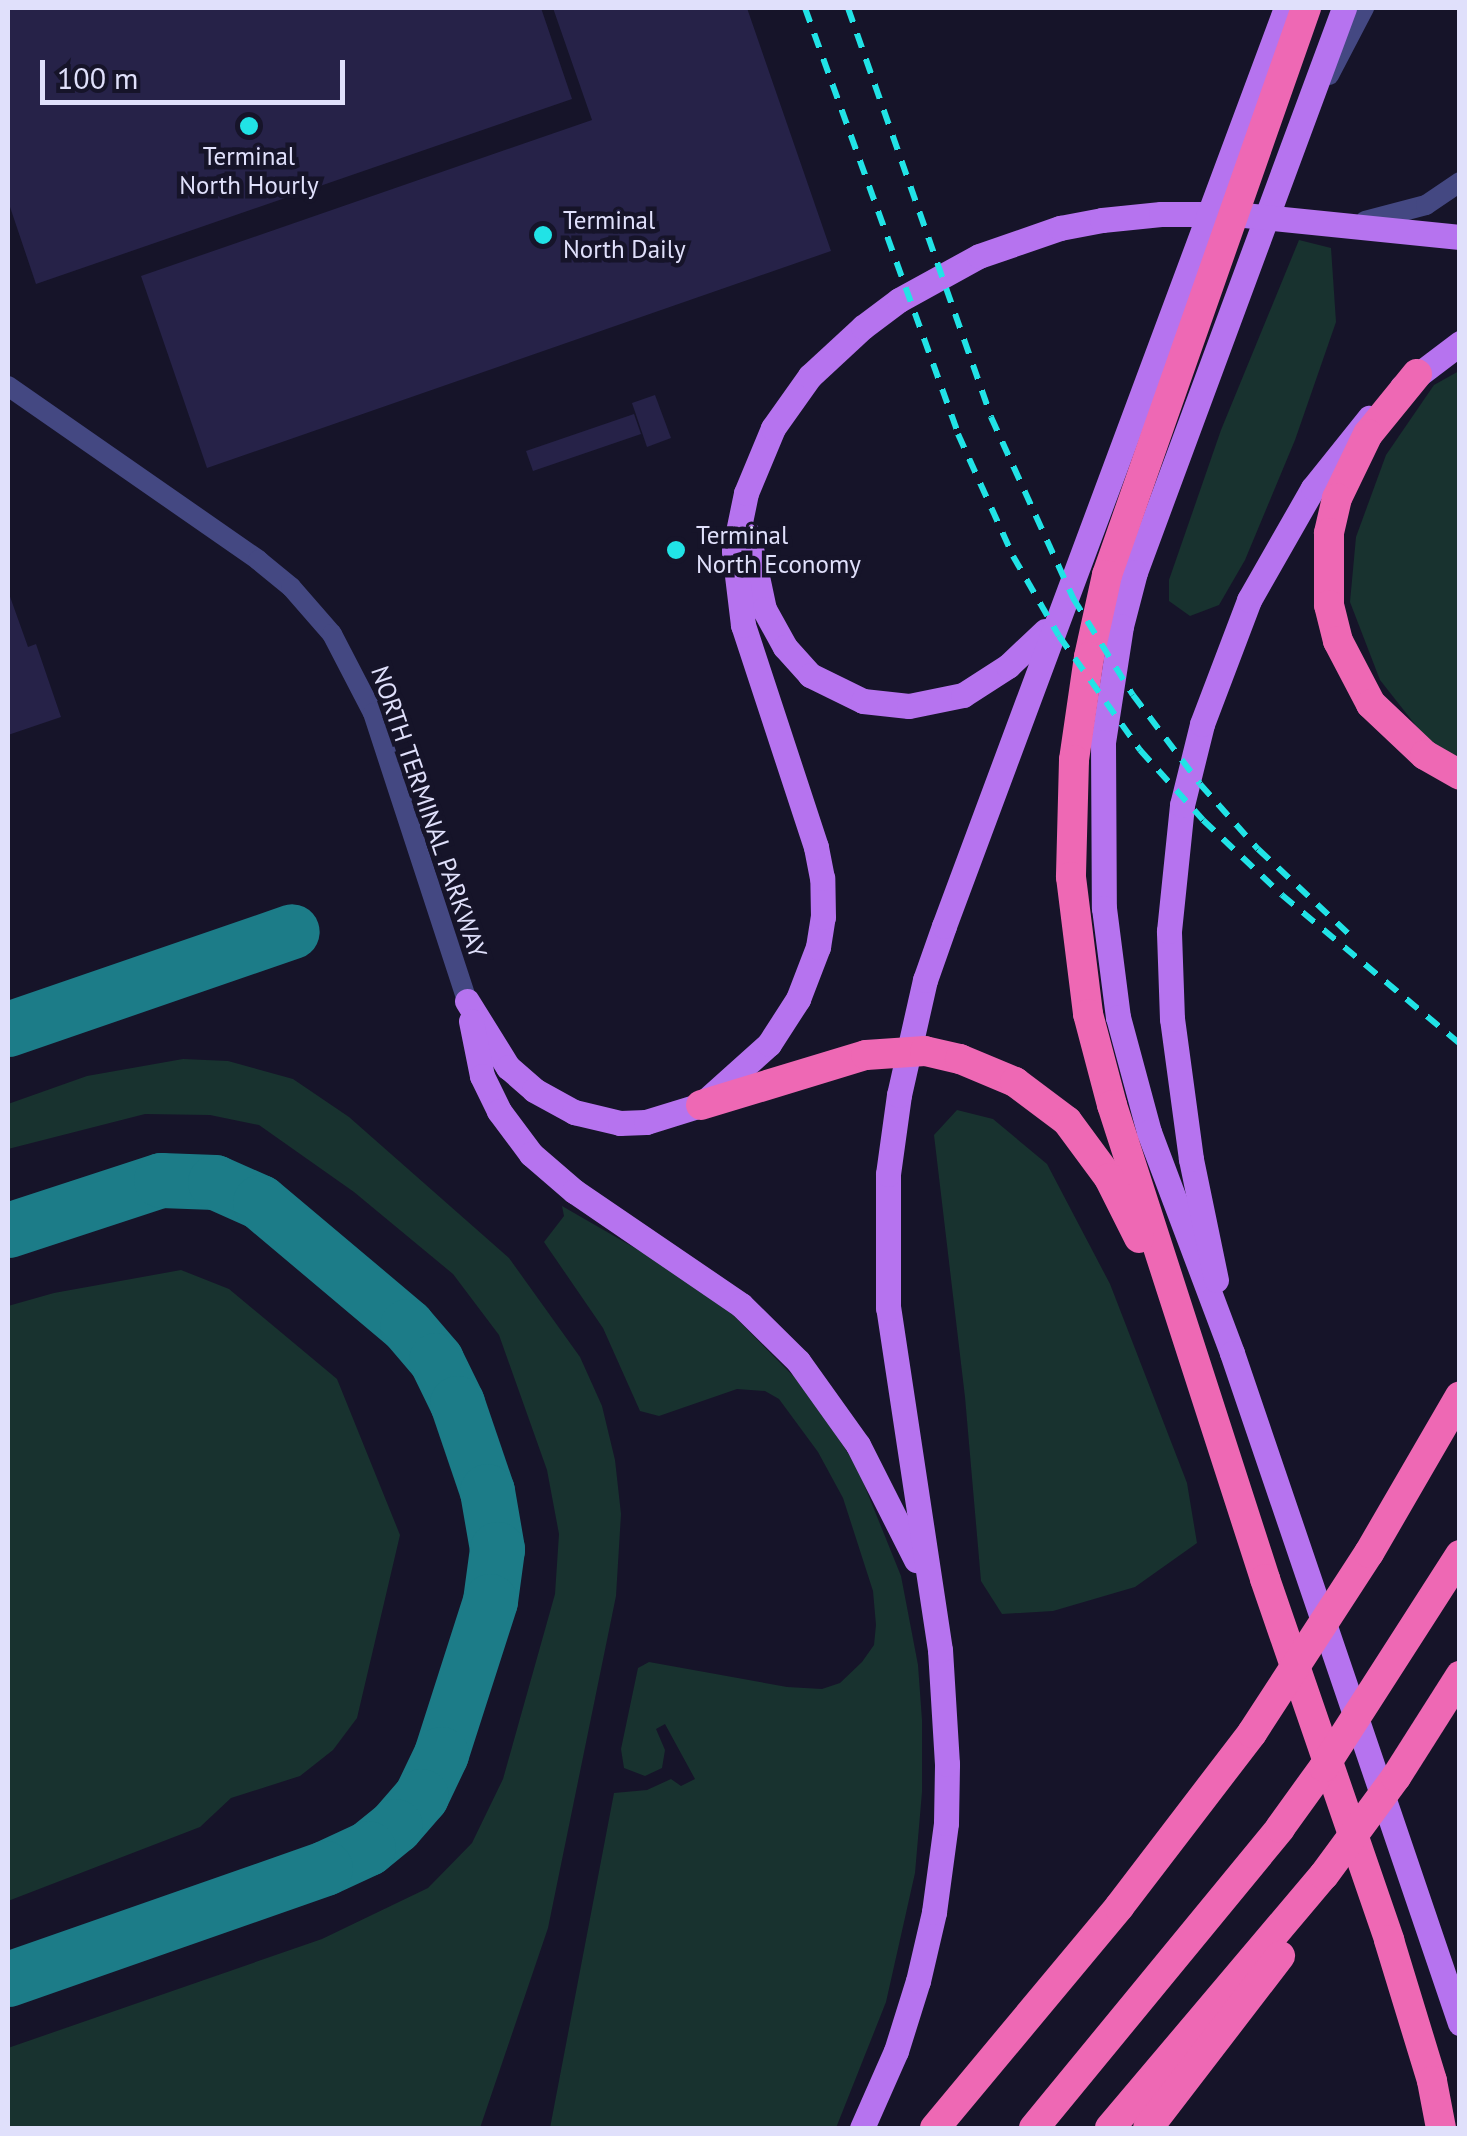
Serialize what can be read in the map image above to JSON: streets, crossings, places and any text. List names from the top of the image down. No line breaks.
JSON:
{"streets":{"street":["NORTH TERMINAL PARKWAY"]},"places":["Terminal North Hourly","Terminal North Daily","Terminal North Economy"],"scale_bar":"100 m"}
